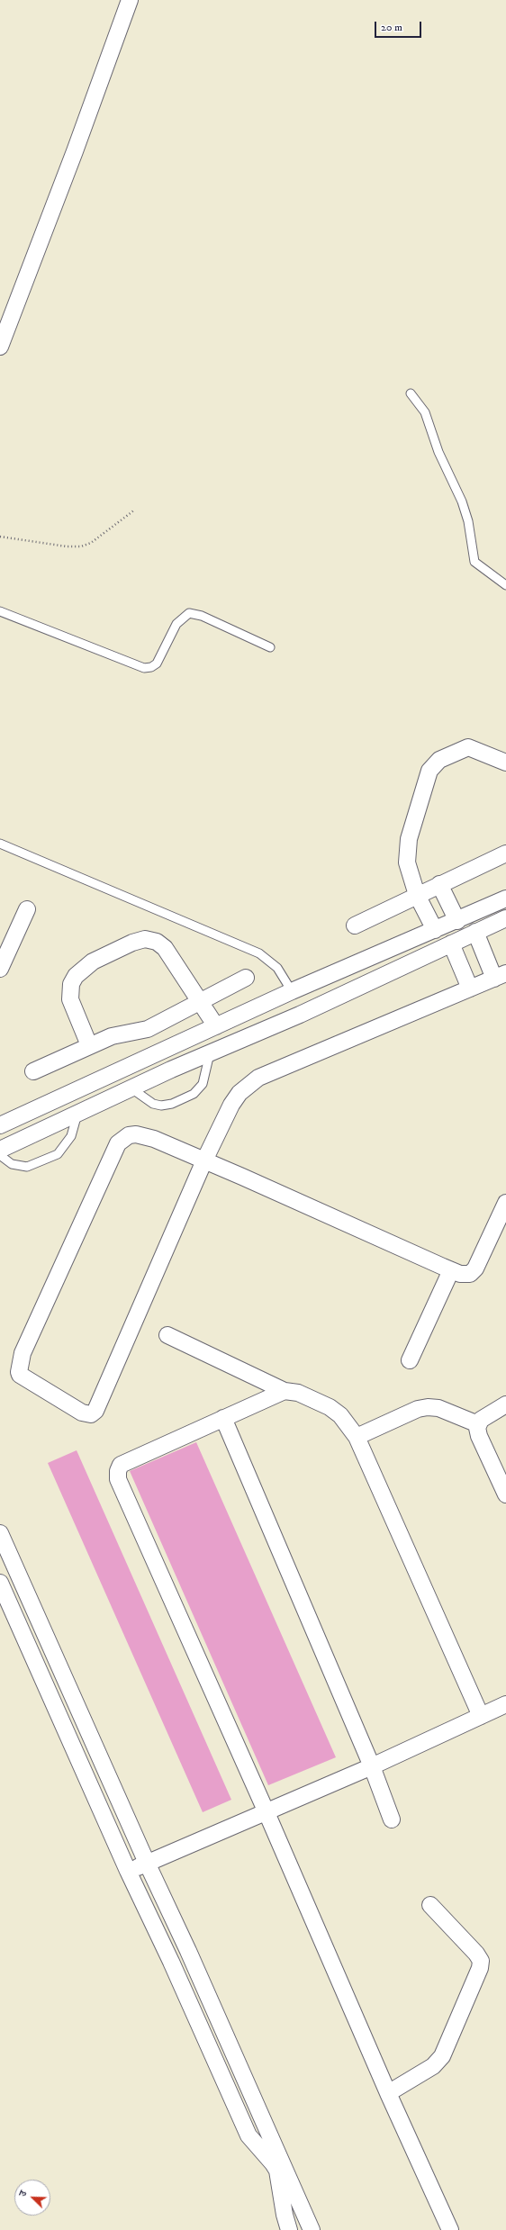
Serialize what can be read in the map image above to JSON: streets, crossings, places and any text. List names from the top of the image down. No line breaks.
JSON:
{"scale_bar":"20 m","north":"top left"}
